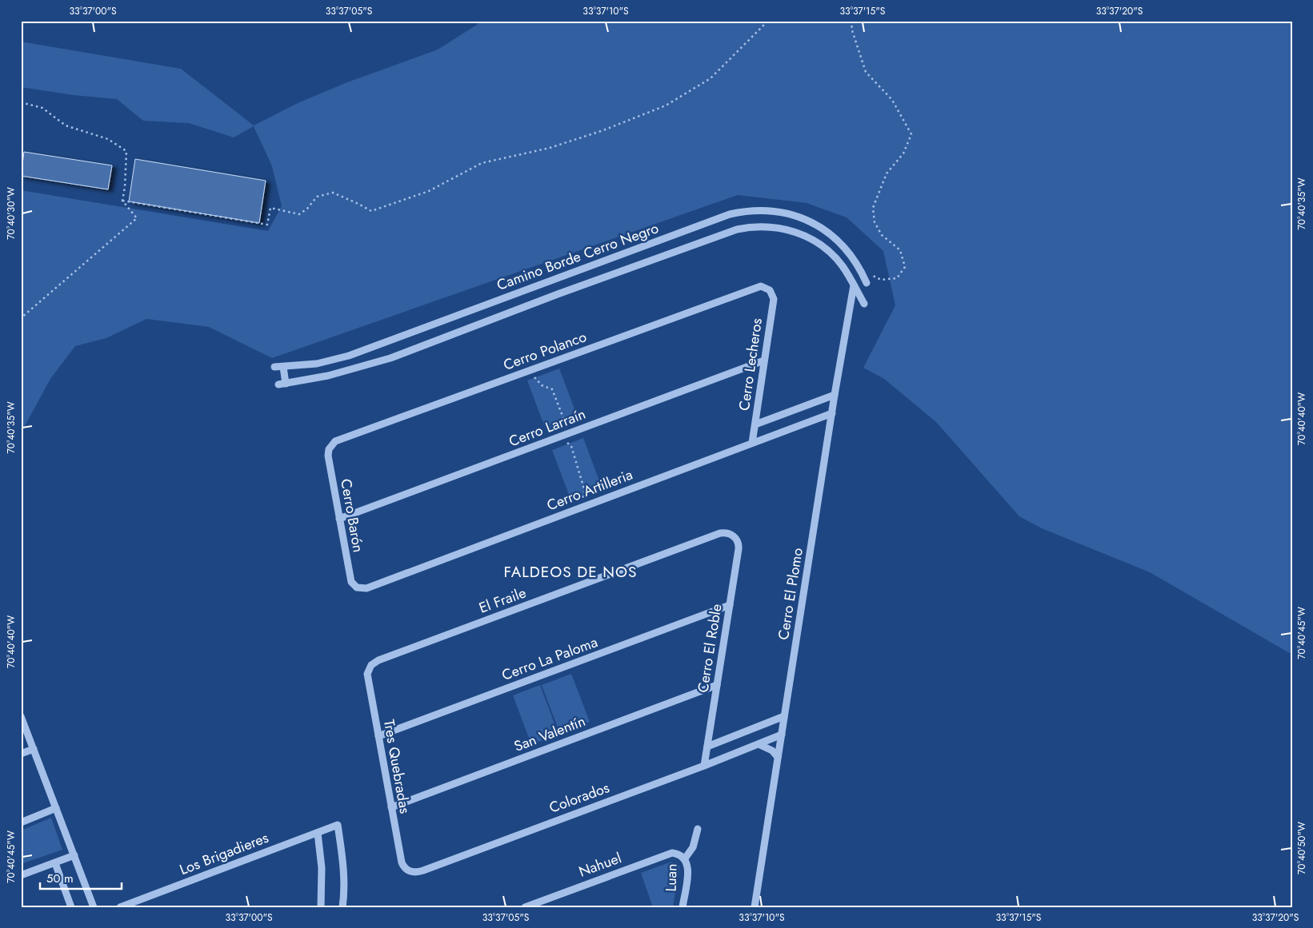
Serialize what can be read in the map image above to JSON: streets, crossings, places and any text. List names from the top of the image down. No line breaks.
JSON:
{"streets":{"street":["Camino Borde Cerro Negro","Cerro Polanco","Cerro Lecheros","Cerro Larraín","Cerro Artilleria","Cerro Barón","Cerro El Plomo","El Fraile","Cerro El Roble","Cerro La Paloma","San Valentín","Tres Quebradas","Colorados","Los Brigadieres","Nahuel","Luan"]},"crossings":[["Camino Borde Cerro Negro","Cerro El Plomo"],["Cerro Polanco","Cerro Lecheros"],["Cerro Polanco","Cerro Barón"],["Cerro Lecheros","Cerro Larraín"],["Cerro Lecheros","Cerro Artilleria"],["Cerro Larraín","Cerro Barón"],["Cerro Artilleria","Cerro Barón"],["Cerro Artilleria","Cerro El Plomo"],["Cerro El Plomo","Colorados"],["El Fraile","Cerro El Roble"],["El Fraile","Tres Quebradas"],["Cerro El Roble","Cerro La Paloma"],["Cerro El Roble","San Valentín"],["Cerro El Roble","Colorados"],["Cerro La Paloma","Tres Quebradas"],["San Valentín","Tres Quebradas"],["Tres Quebradas","Colorados"],["Nahuel","Luan"]],"districts":["FALDEOS DE NOS"],"scale_bar":"50 m","coordinates":["33°37'00\"S","33°37'05\"S","33°37'10\"S","33°37'15\"S","33°37'20\"S","70°40'35\"W","70°40'30\"W","70°40'40\"W","70°40'45\"W","70°40'50\"W"]}
